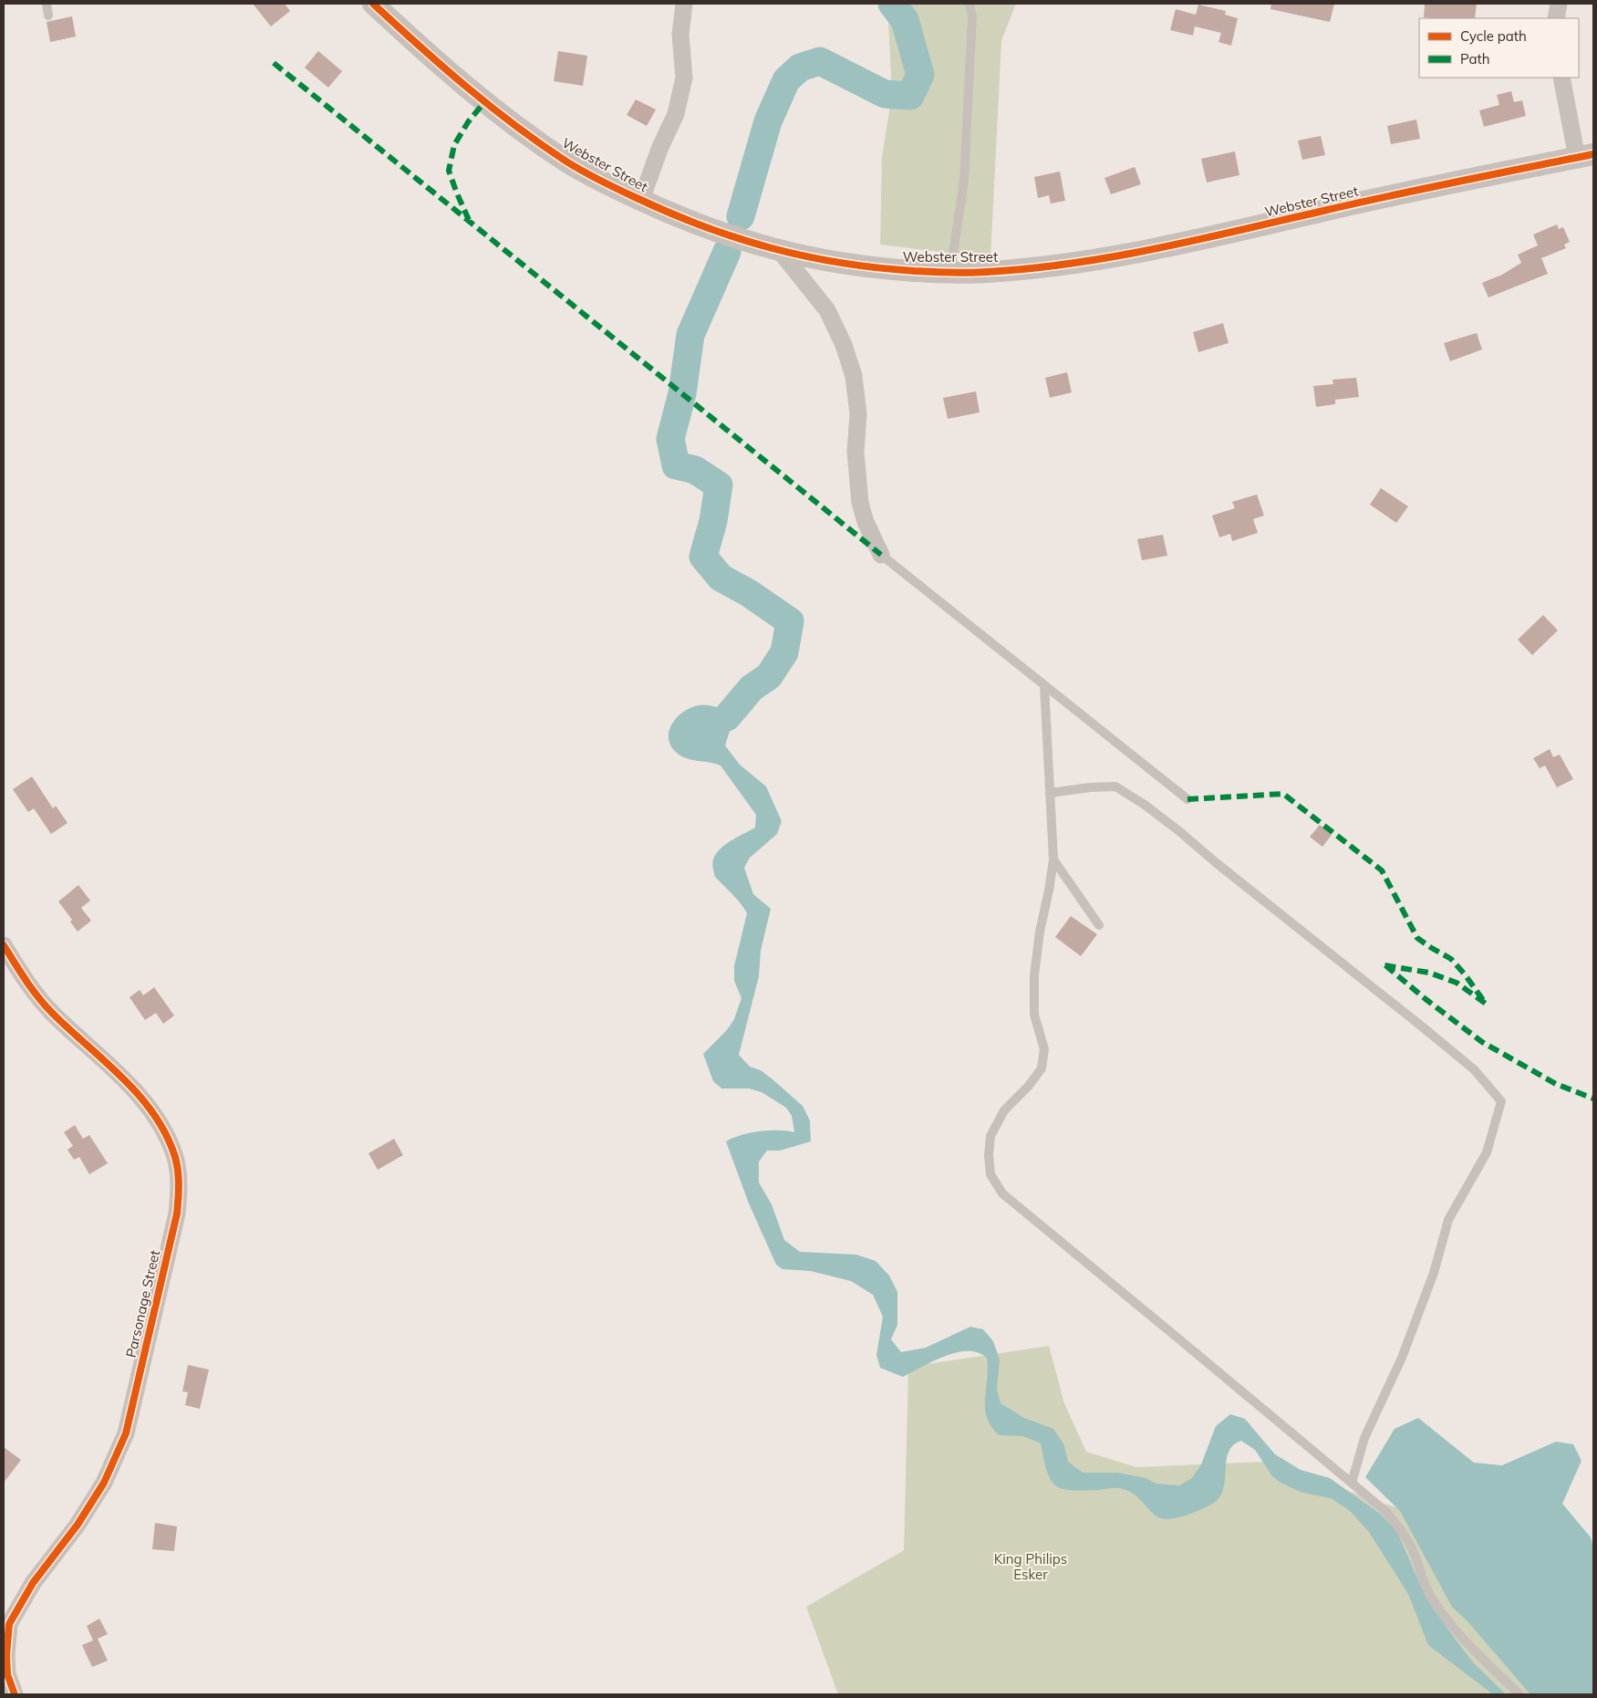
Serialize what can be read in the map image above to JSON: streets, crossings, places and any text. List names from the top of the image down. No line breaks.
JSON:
{"streets":{"street":["Webster Street","Parsonage Street"]},"parks":["King Philips Esker"],"legend":["Cycle path","Path"]}
